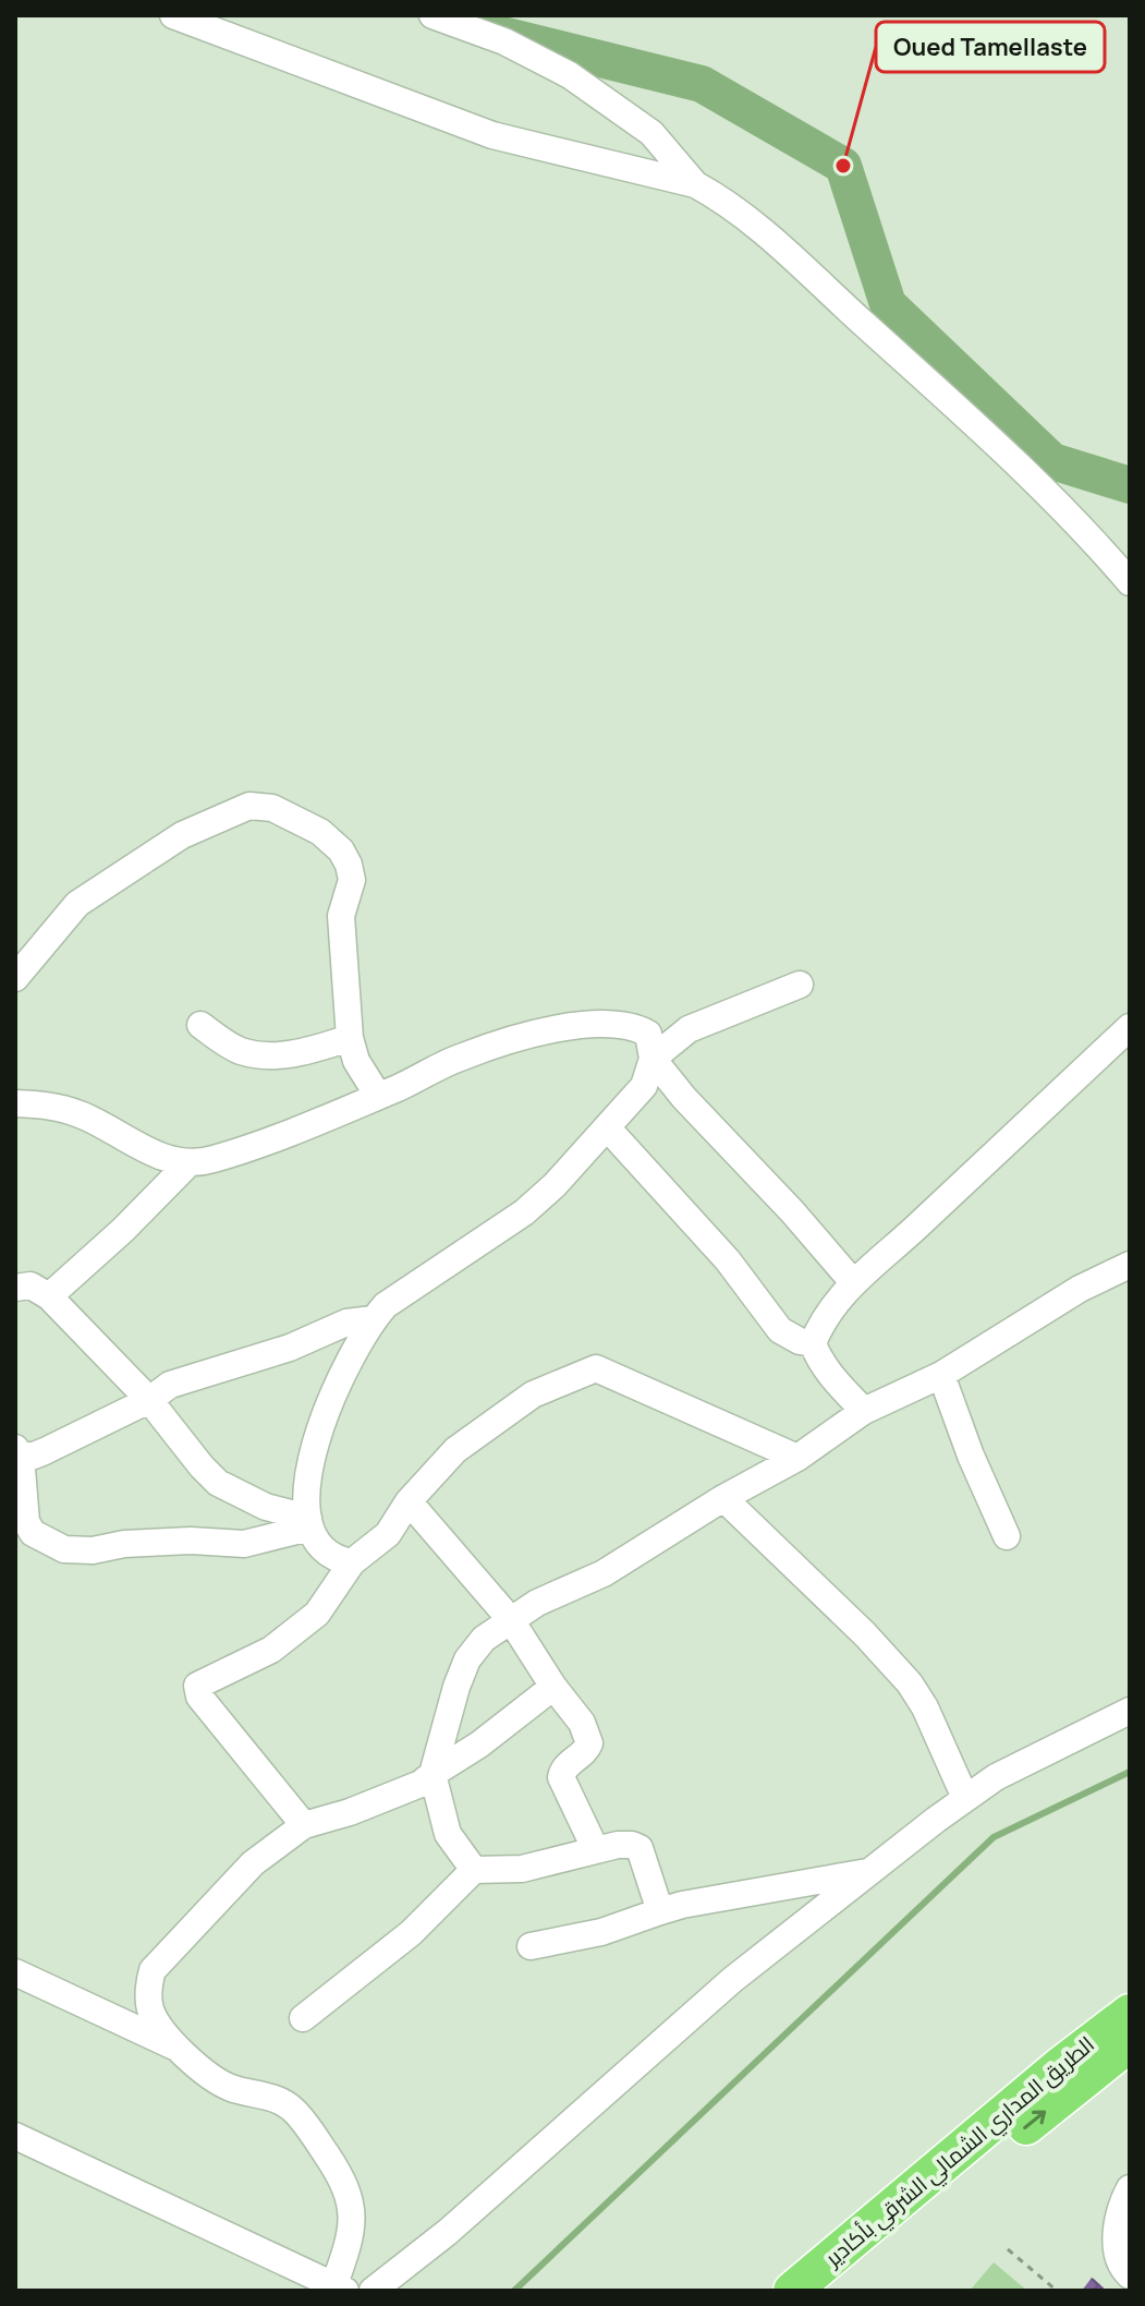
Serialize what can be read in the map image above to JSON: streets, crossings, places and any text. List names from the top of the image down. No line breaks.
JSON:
{"streets":{"highway":["الطريق المداري الشمالي الشرقي بأكادير"]},"places":["Oued Tamellaste"]}
